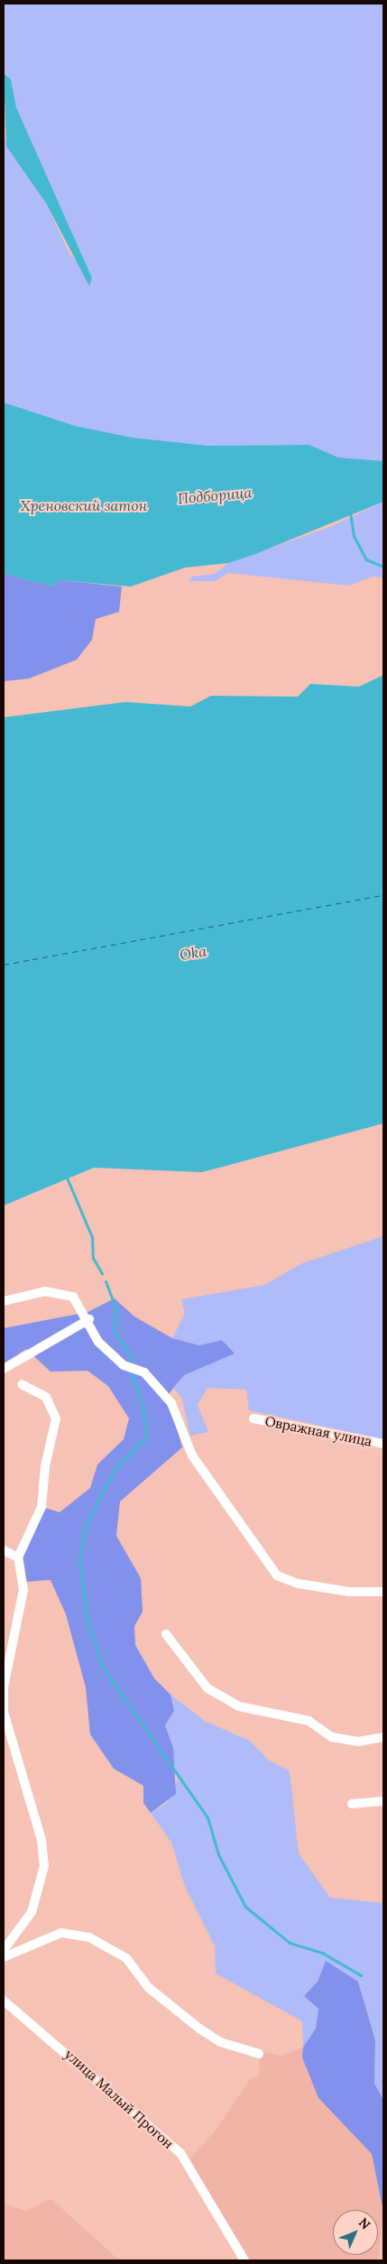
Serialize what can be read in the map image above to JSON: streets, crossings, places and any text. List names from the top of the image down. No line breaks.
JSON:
{"streets":{"street":["Овражная улица","улица Малый Прогон"]},"water":["Подборица","Хреновский затон","Oka"],"north":"top right"}
